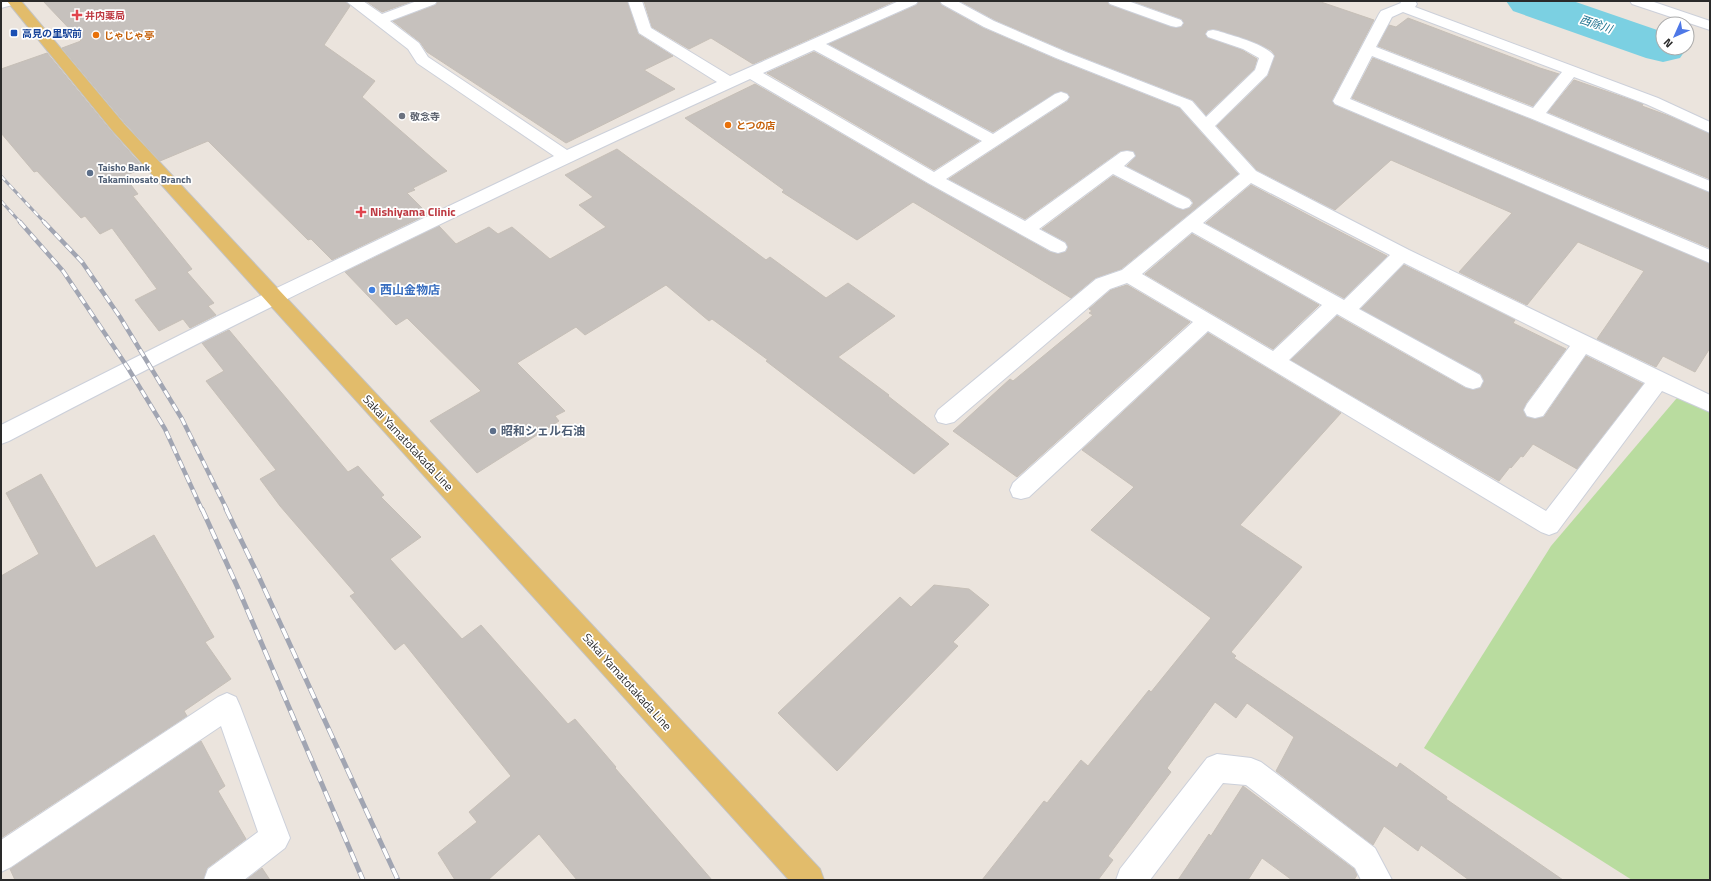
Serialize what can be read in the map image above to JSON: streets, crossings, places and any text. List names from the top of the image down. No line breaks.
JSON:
{"streets":{"main road":["Sakai Yamatotakada Line"]},"water":["西除川"],"places":{"health":["井内薬局","Nishiyama Clinic"],"transit":["高見の里駅前"],"other":["じゃじゃ亭","敬念寺","とつの店","Taisho Bank Takaminosato Branch","西山金物店","昭和シェル石油"]},"north":"bottom left"}
